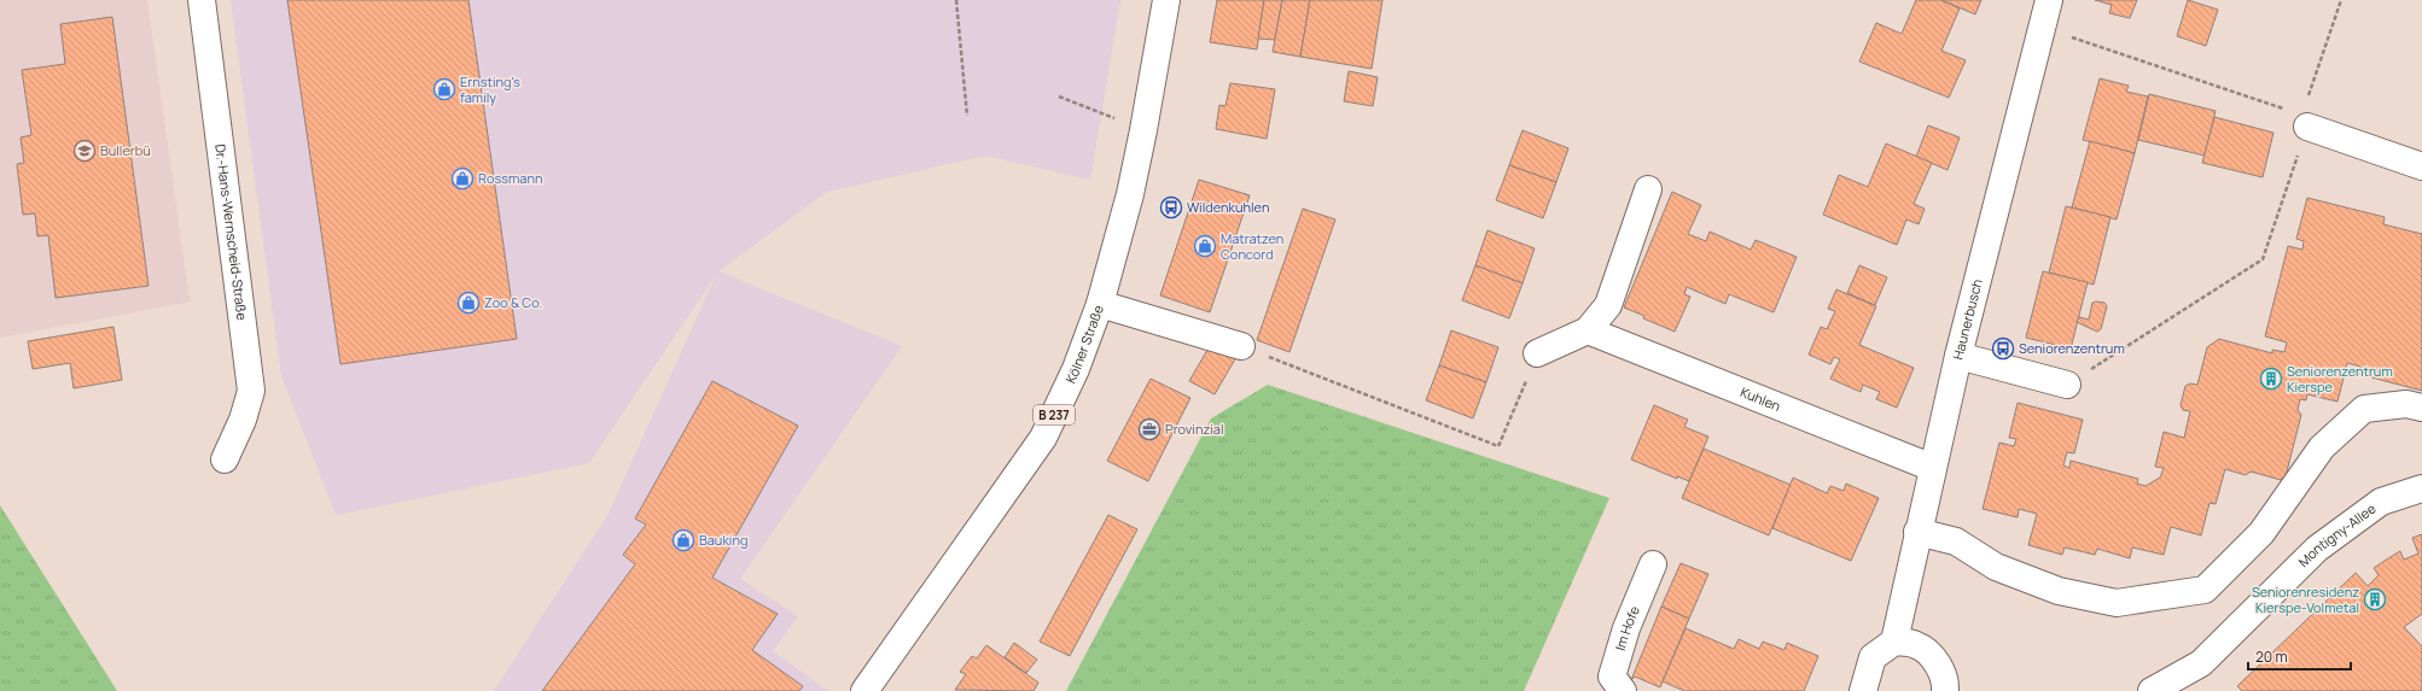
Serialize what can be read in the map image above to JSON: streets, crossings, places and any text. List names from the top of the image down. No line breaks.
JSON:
{"streets":{"street":["Dr.-Hans-Wernscheid-Straße","Haunerbusch","Kölner Straße","Kuhlen","B 237","Montigny-Allee","Im Hofe"]},"crossings":[["Haunerbusch","Kuhlen"]],"places":{"shop":["Ernsting's family","Rossmann","Matratzen Concord","Zoo & Co.","Bauking"],"school or university":["Bullerbü"],"bus stop":["Wildenkuhlen","Seniorenzentrum"],"building":["Seniorenzentrum Kierspe","Seniorenresidenz Kierspe-Volmetal"],"office":["Provinzial"]},"scale_bar":"20 m"}
